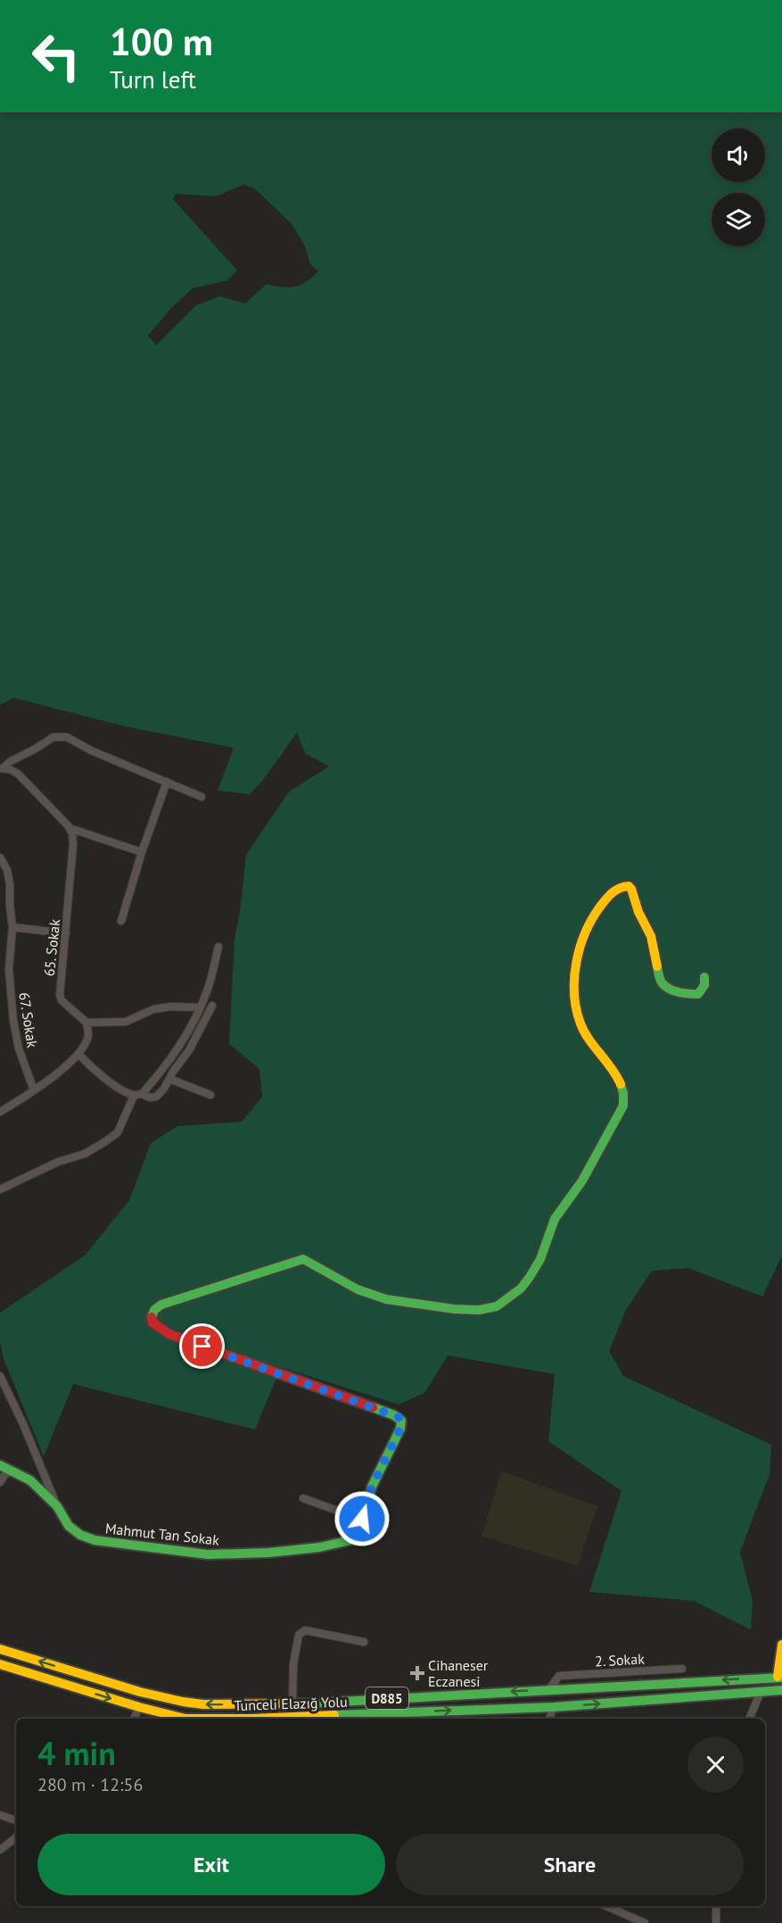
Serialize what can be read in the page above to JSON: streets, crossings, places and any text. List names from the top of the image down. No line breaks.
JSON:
{"streets":{"street":["65. Sokak","67. Sokak","Mahmut Tan Sokak","2. Sokak","D885","Tunceli Elazığ Yolu"]},"crossings":[["2. Sokak","Tunceli Elazığ Yolu"]],"places":{"health":["Cihaneser Eczanesi"]},"page":{"turn":["100 m","Turn left"],"heading":["4 min","280 m · 12:56"],"buttons":["Exit","Share"]}}
